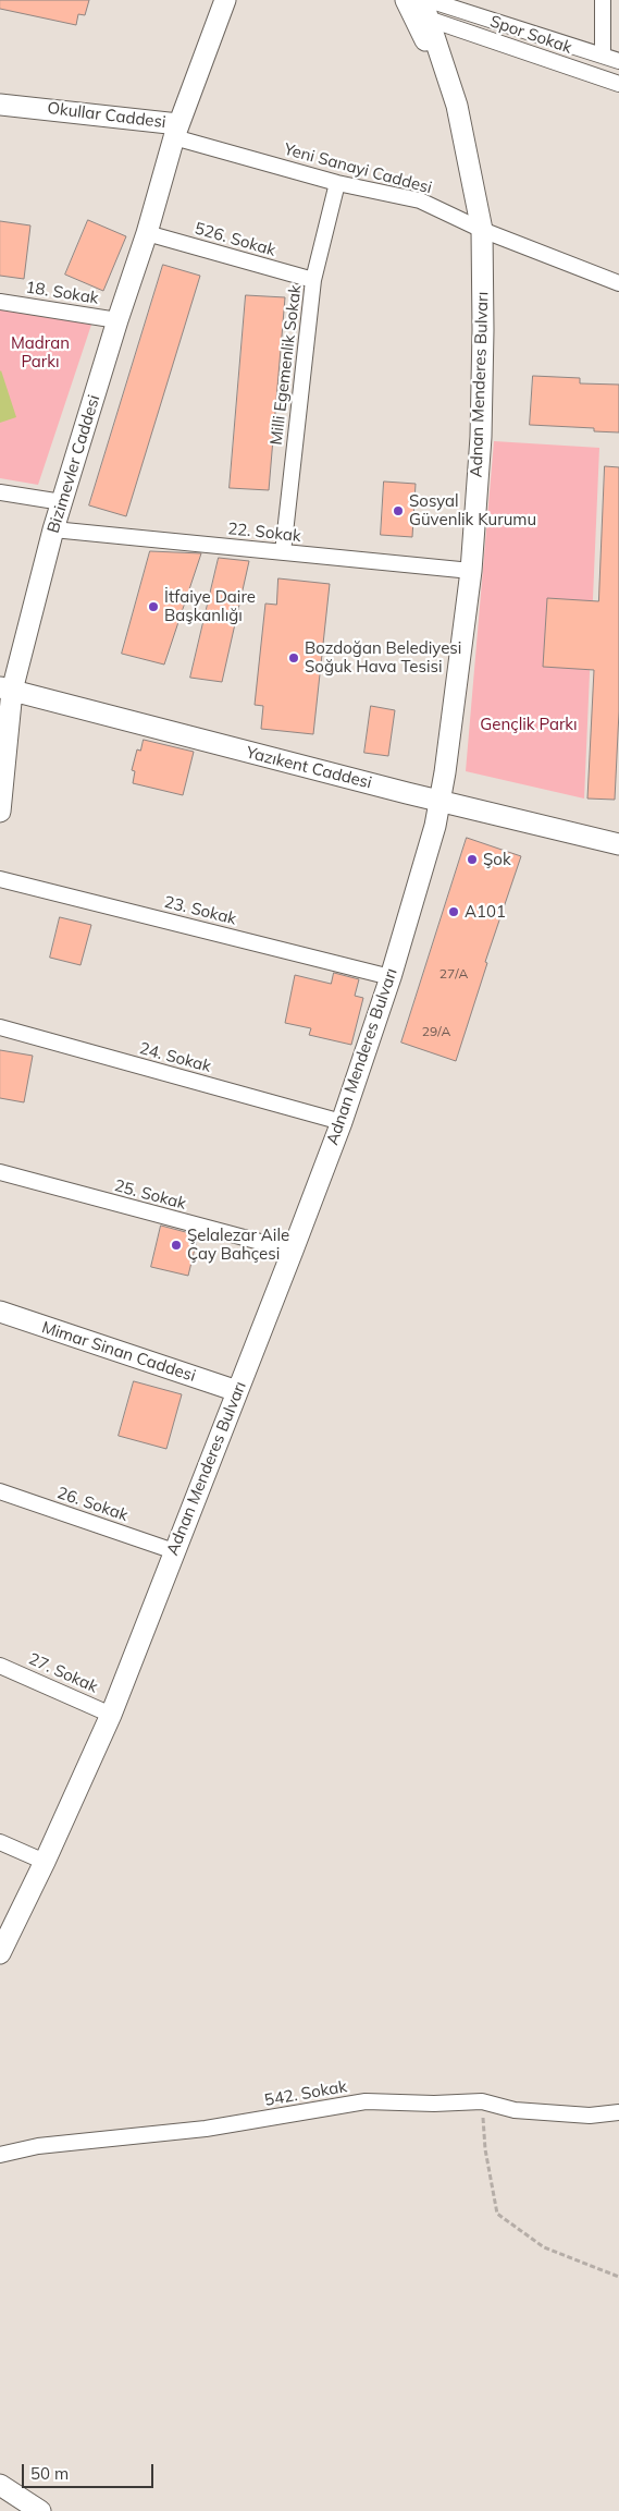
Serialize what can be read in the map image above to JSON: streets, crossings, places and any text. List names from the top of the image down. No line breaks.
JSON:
{"streets":{"main road":["Okullar Caddesi","Adnan Menderes Bulvarı","Bizimevler Caddesi","Yazıkent Caddesi","Mimar Sinan Caddesi"],"street":["Spor Sokak","Yeni Sanayi Caddesi","526. Sokak","18. Sokak","Milli Egemenlik Sokak","22. Sokak","23. Sokak","24. Sokak","25. Sokak","26. Sokak","27. Sokak","542. Sokak"]},"crossings":[["Spor Sokak","Adnan Menderes Bulvarı"],["Okullar Caddesi","Yeni Sanayi Caddesi"],["Okullar Caddesi","Bizimevler Caddesi"],["Yeni Sanayi Caddesi","Milli Egemenlik Sokak"],["Yeni Sanayi Caddesi","Adnan Menderes Bulvarı"],["Yeni Sanayi Caddesi","Bizimevler Caddesi"],["526. Sokak","Milli Egemenlik Sokak"],["526. Sokak","Bizimevler Caddesi"],["18. Sokak","Bizimevler Caddesi"],["Milli Egemenlik Sokak","22. Sokak"],["Adnan Menderes Bulvarı","22. Sokak"],["Adnan Menderes Bulvarı","Yazıkent Caddesi"],["Adnan Menderes Bulvarı","23. Sokak"],["Adnan Menderes Bulvarı","24. Sokak"],["Adnan Menderes Bulvarı","25. Sokak"],["Adnan Menderes Bulvarı","Mimar Sinan Caddesi"],["Adnan Menderes Bulvarı","26. Sokak"],["Adnan Menderes Bulvarı","27. Sokak"],["Bizimevler Caddesi","22. Sokak"],["Bizimevler Caddesi","Yazıkent Caddesi"]],"parks":["Madran Parkı","Gençlik Parkı"],"places":["Sosyal Güvenlik Kurumu","İtfaiye Daire Başkanlığı","Bozdoğan Belediyesi Soğuk Hava Tesisi","Şok","A101","Şelalezar Aile Çay Bahçesi"],"house_numbers":["27/A","29/A"],"scale_bar":"50 m"}
